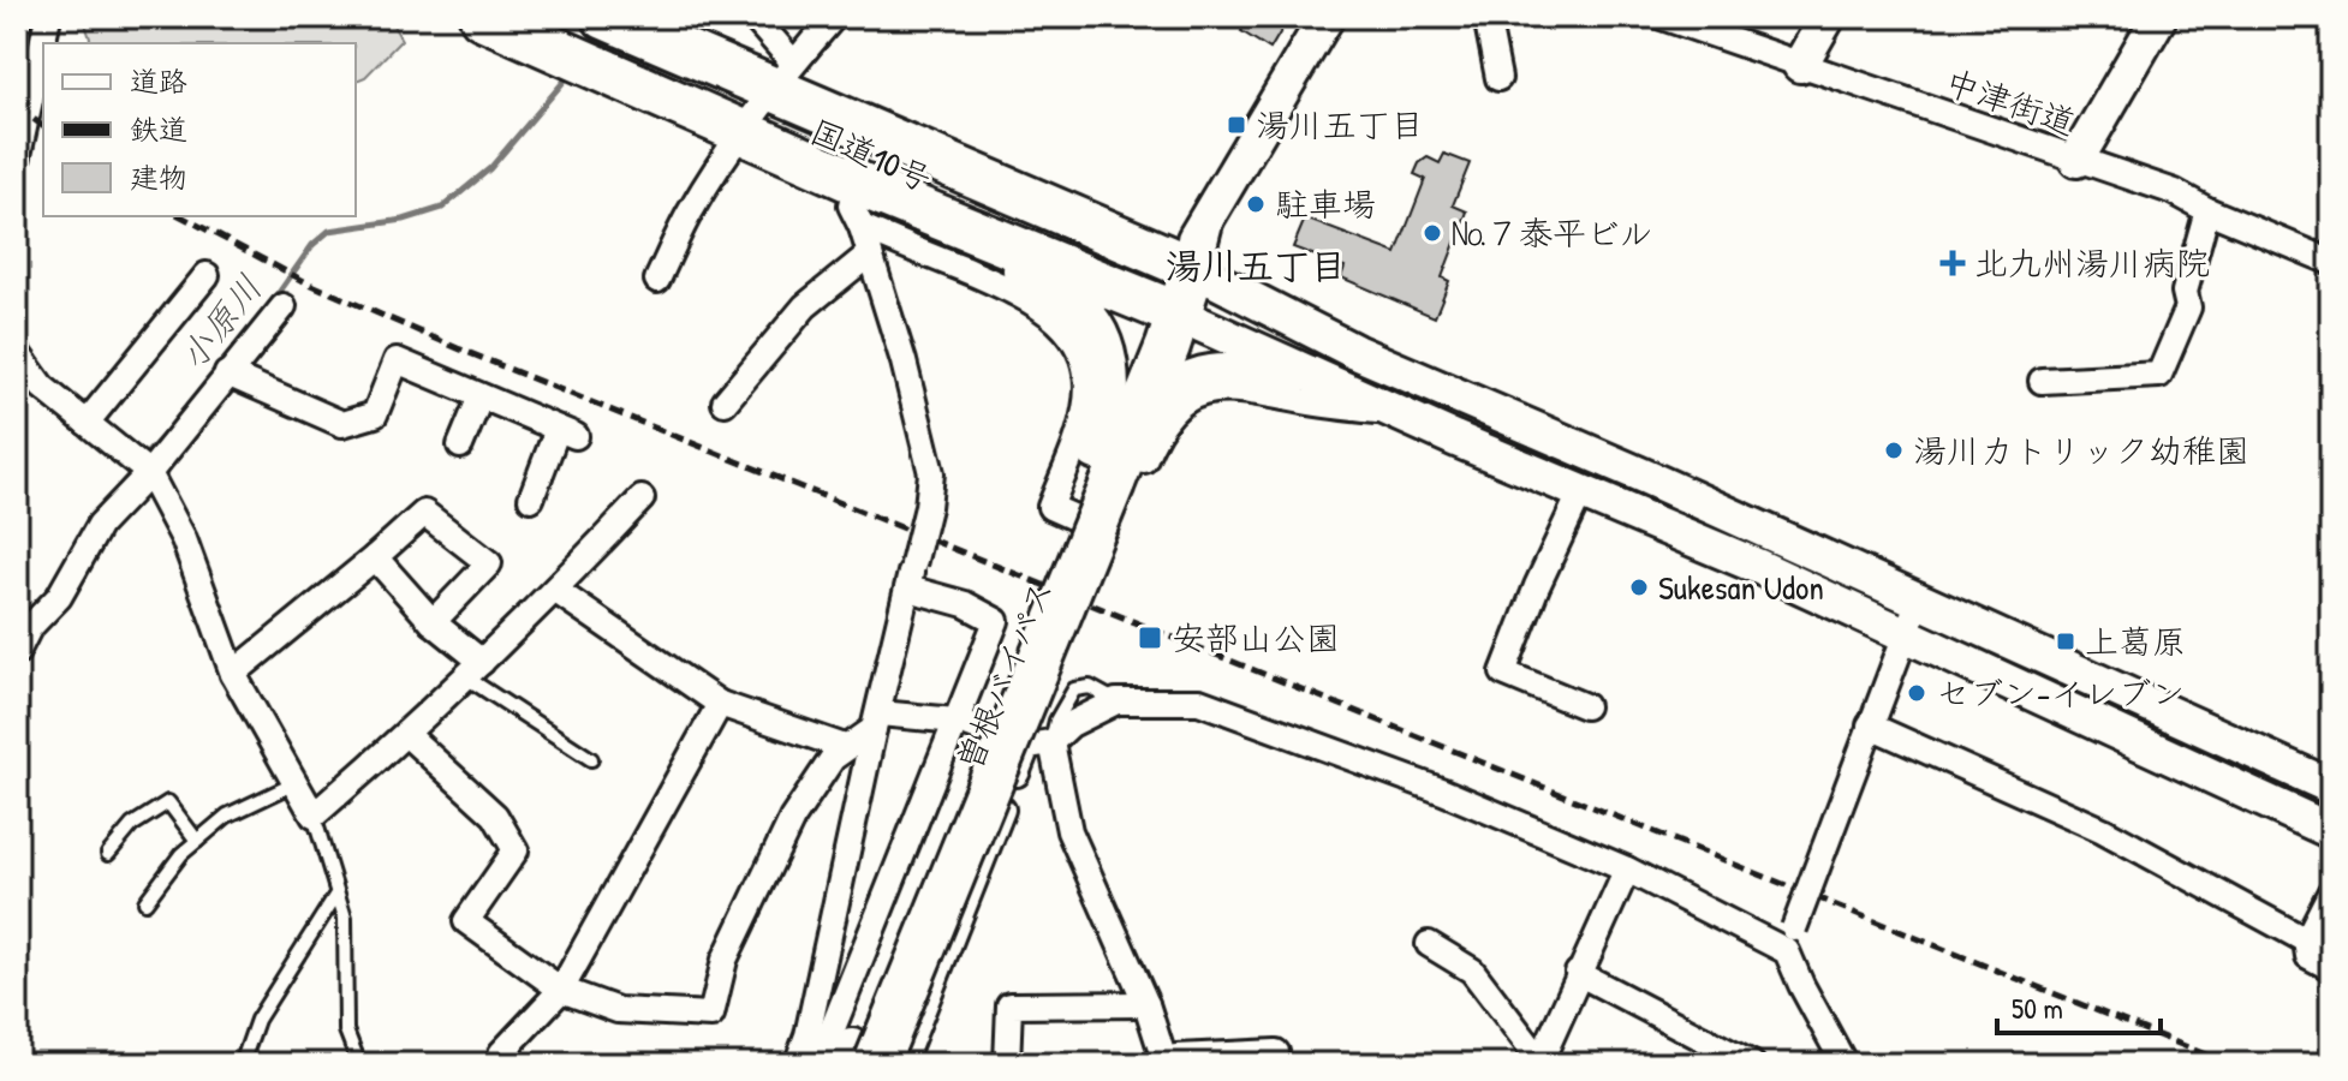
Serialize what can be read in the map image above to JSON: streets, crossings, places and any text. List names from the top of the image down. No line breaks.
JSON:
{"streets":{"highway":["国道10号","曽根バイパス"],"street":["中津街道"]},"crossings":[["国道10号","曽根バイパス"]],"districts":["湯川五丁目"],"water":["小原川"],"places":{"transit":["湯川五丁目","安部山公園","上葛原"],"other":["駐車場","№７泰平ビル","湯川カトリック幼稚園","Sukesan Udon","セブン-イレブン"],"health":["北九州湯川病院"]},"legend":["道路","鉄道","建物"],"scale_bar":"50 m"}
